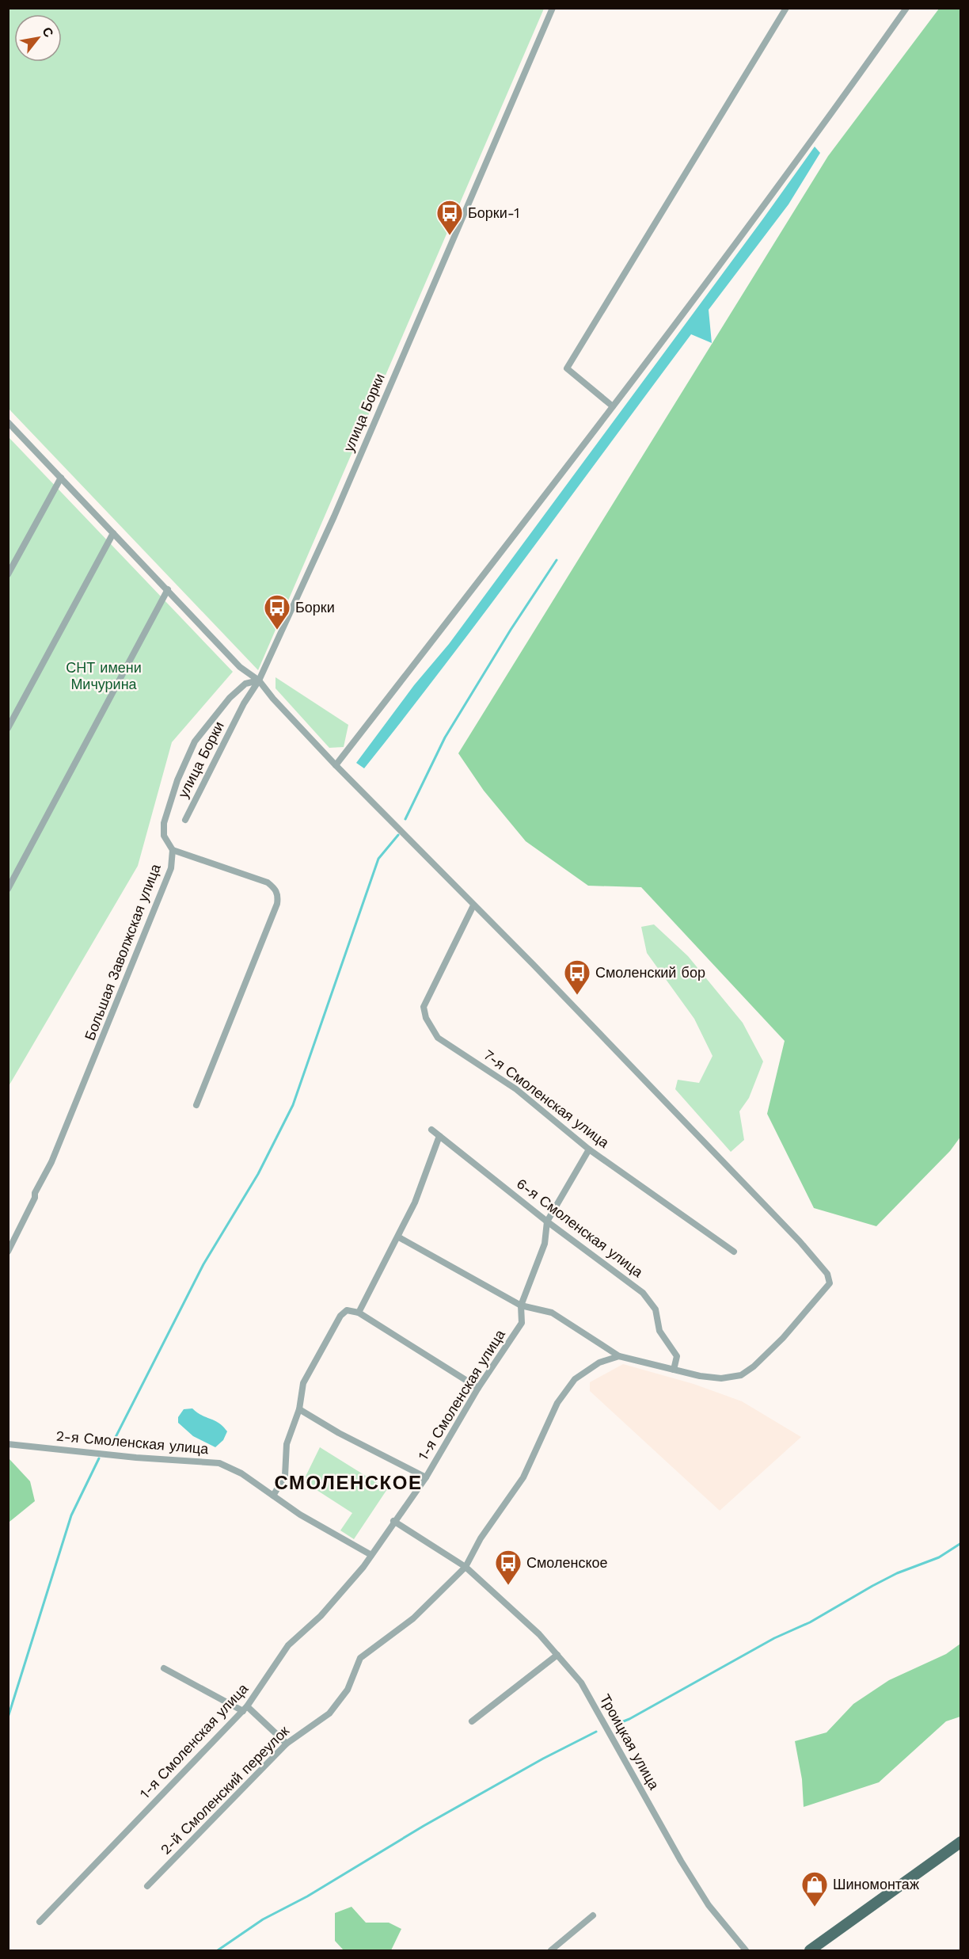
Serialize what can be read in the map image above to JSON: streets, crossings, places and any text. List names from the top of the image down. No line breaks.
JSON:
{"streets":{"street":["улица Борки","Большая Заволжская улица","7-я Смоленская улица","6-я Смоленская улица","1-я Смоленская улица","2-я Смоленская улица","Троицкая улица","2-й Смоленский переулок"]},"crossings":[["улица Борки","Большая Заволжская улица"],["6-я Смоленская улица","1-я Смоленская улица"],["1-я Смоленская улица","2-я Смоленская улица"],["Троицкая улица","2-й Смоленский переулок"]],"districts":["СМОЛЕНСКОЕ"],"parks":["СНТ имени Мичурина"],"places":{"bus stop":["Борки-1","Борки","Смоленский бор","Смоленское"],"shop":["Шиномонтаж"]},"north":"top right"}
